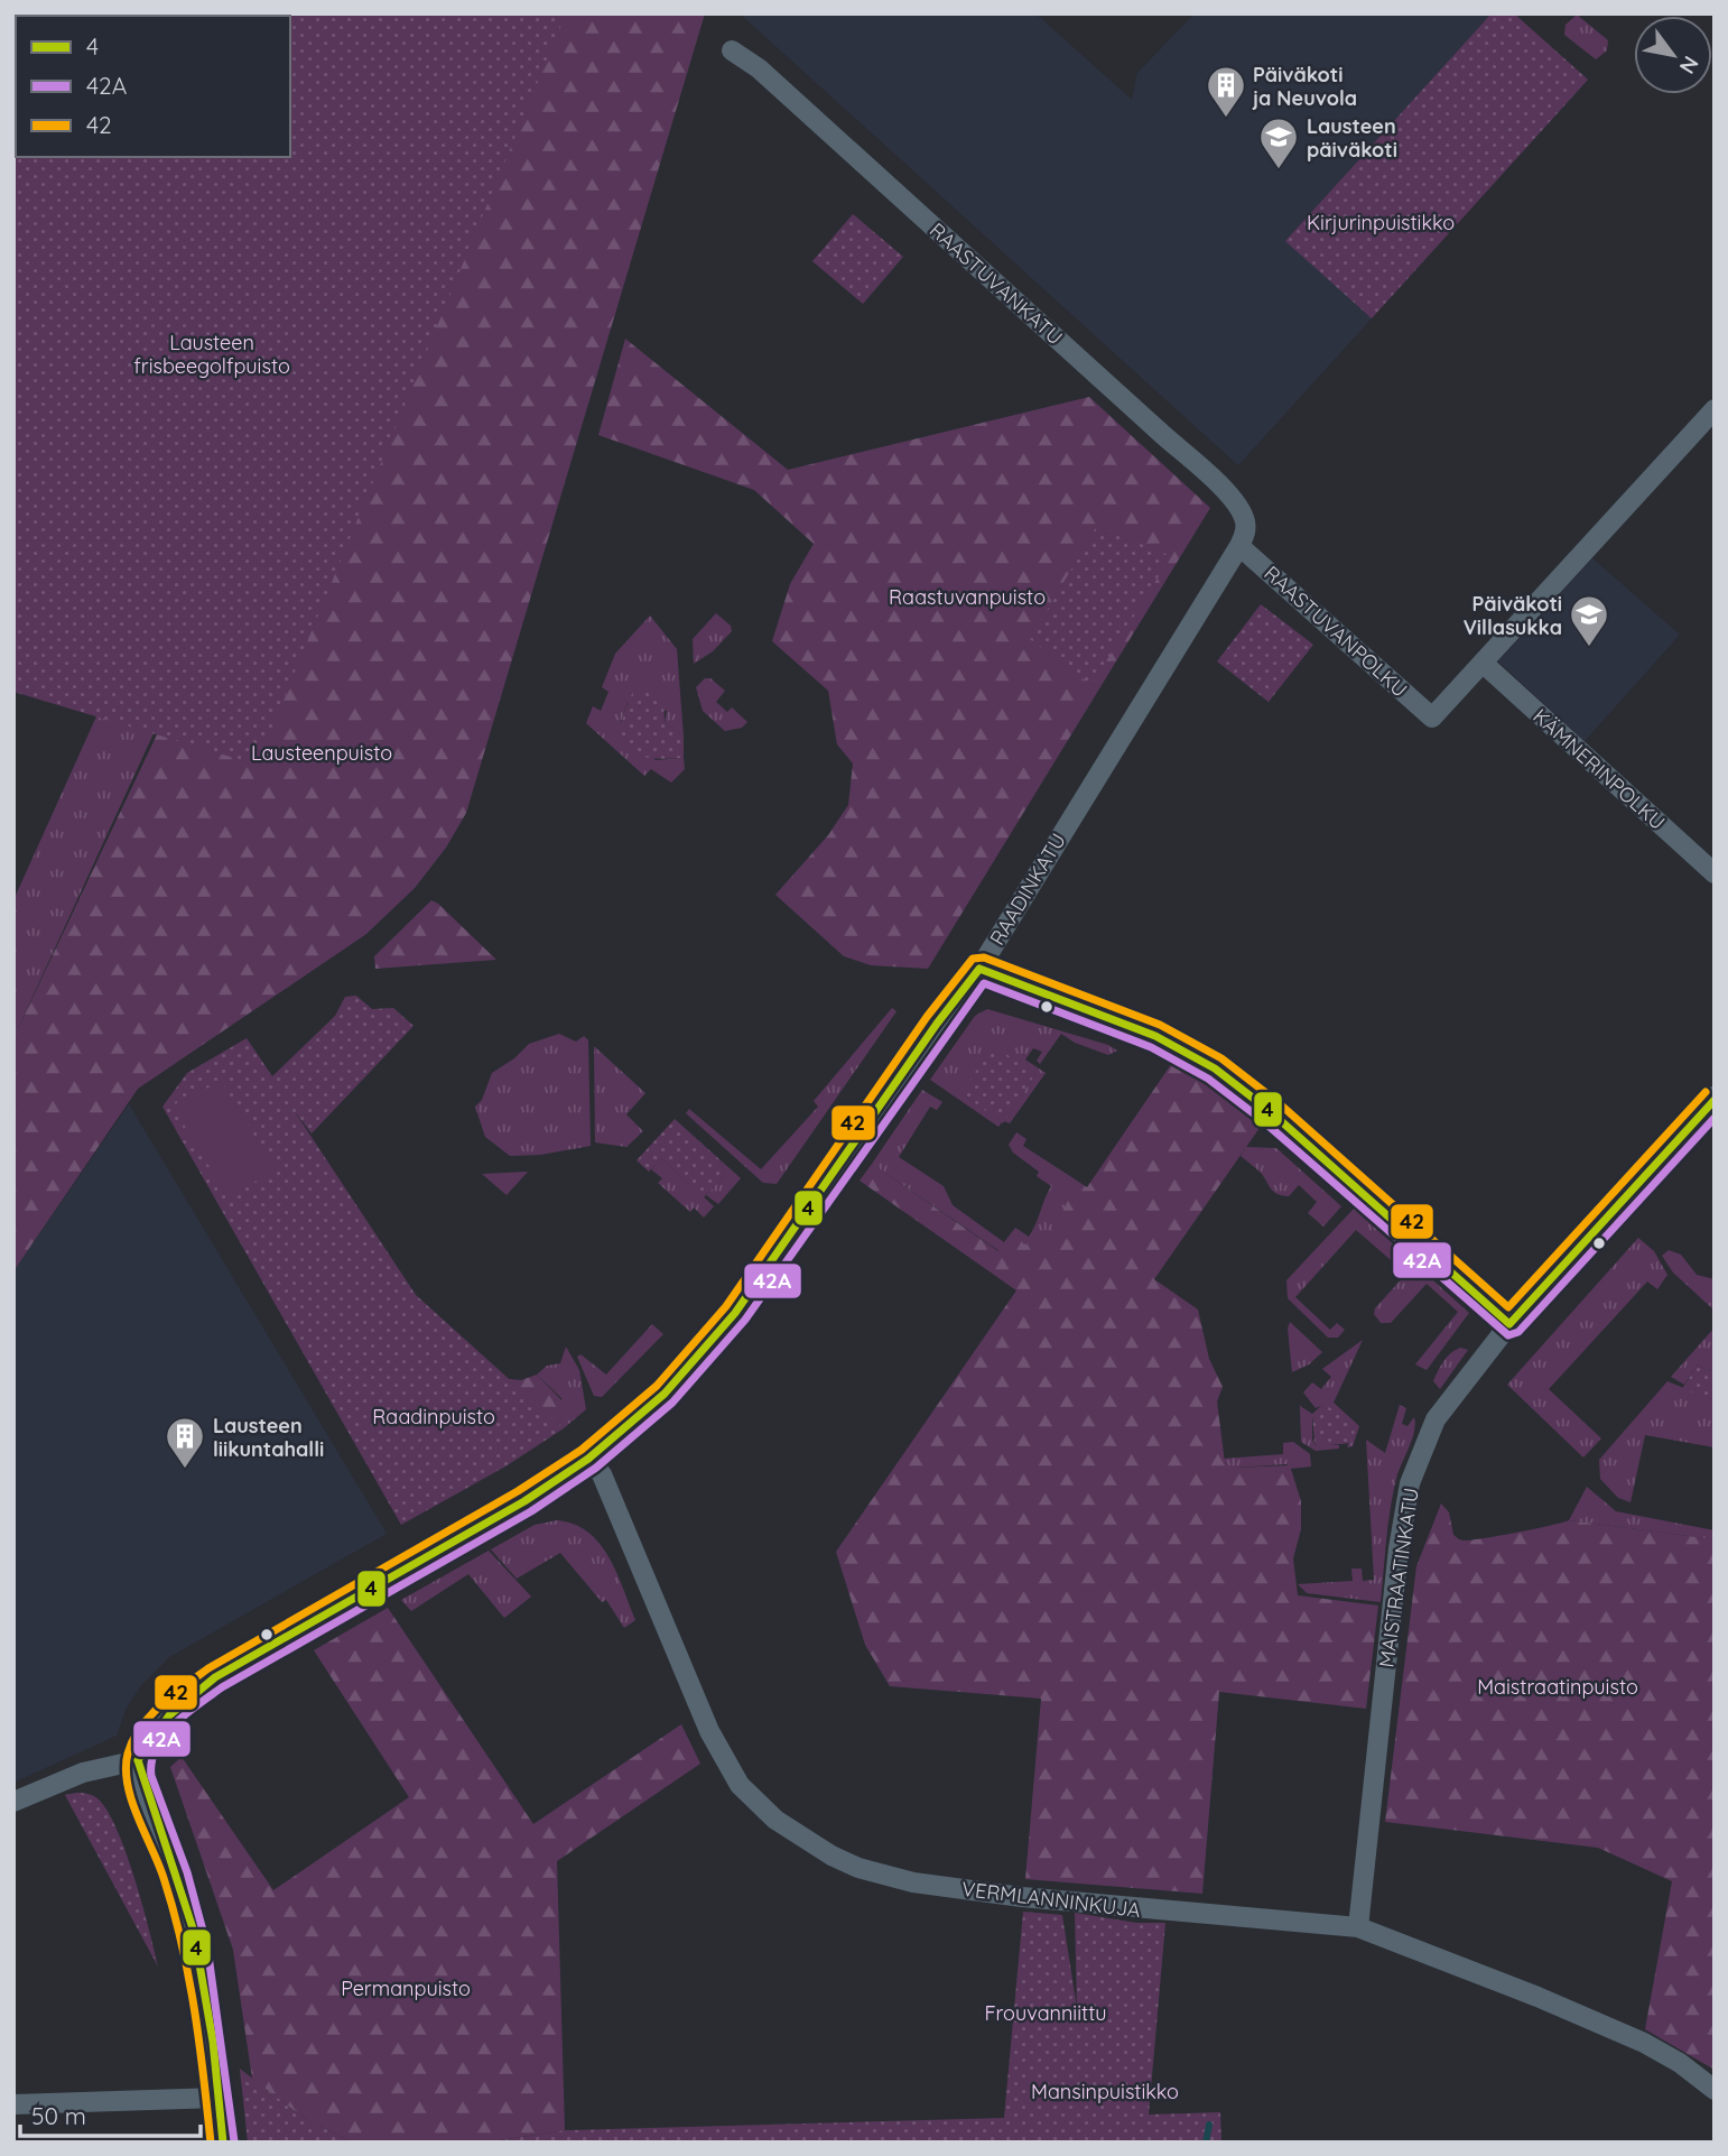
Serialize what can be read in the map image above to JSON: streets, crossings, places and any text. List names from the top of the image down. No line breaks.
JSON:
{"streets":{"street":["RAASTUVANKATU","RAASTUVANPOLKU","KÄMNERINPOLKU","RAADINKATU","MAISTRAATINKATU","VERMLANNINKUJA"]},"crossings":[["RAASTUVANKATU","RAASTUVANPOLKU"],["RAASTUVANKATU","RAADINKATU"],["RAASTUVANPOLKU","KÄMNERINPOLKU"],["RAASTUVANPOLKU","RAADINKATU"],["RAADINKATU","VERMLANNINKUJA"],["MAISTRAATINKATU","VERMLANNINKUJA"]],"parks":["Kirjurinpuistikko","Lausteen frisbeegolfpuisto","Raastuvanpuisto","Lausteenpuisto","Raadinpuisto","Maistraatinpuisto","Permanpuisto","Frouvanniittu","Mansinpuistikko"],"places":{"building":["Päiväkoti ja Neuvola","Lausteen liikuntahalli"],"school or university":["Lausteen päiväkoti","Päiväkoti Villasukka"]},"lines":["transit line 42","transit line 4","transit line 42A"],"legend":["4","42A","42"],"scale_bar":"50 m","north":"bottom right"}
